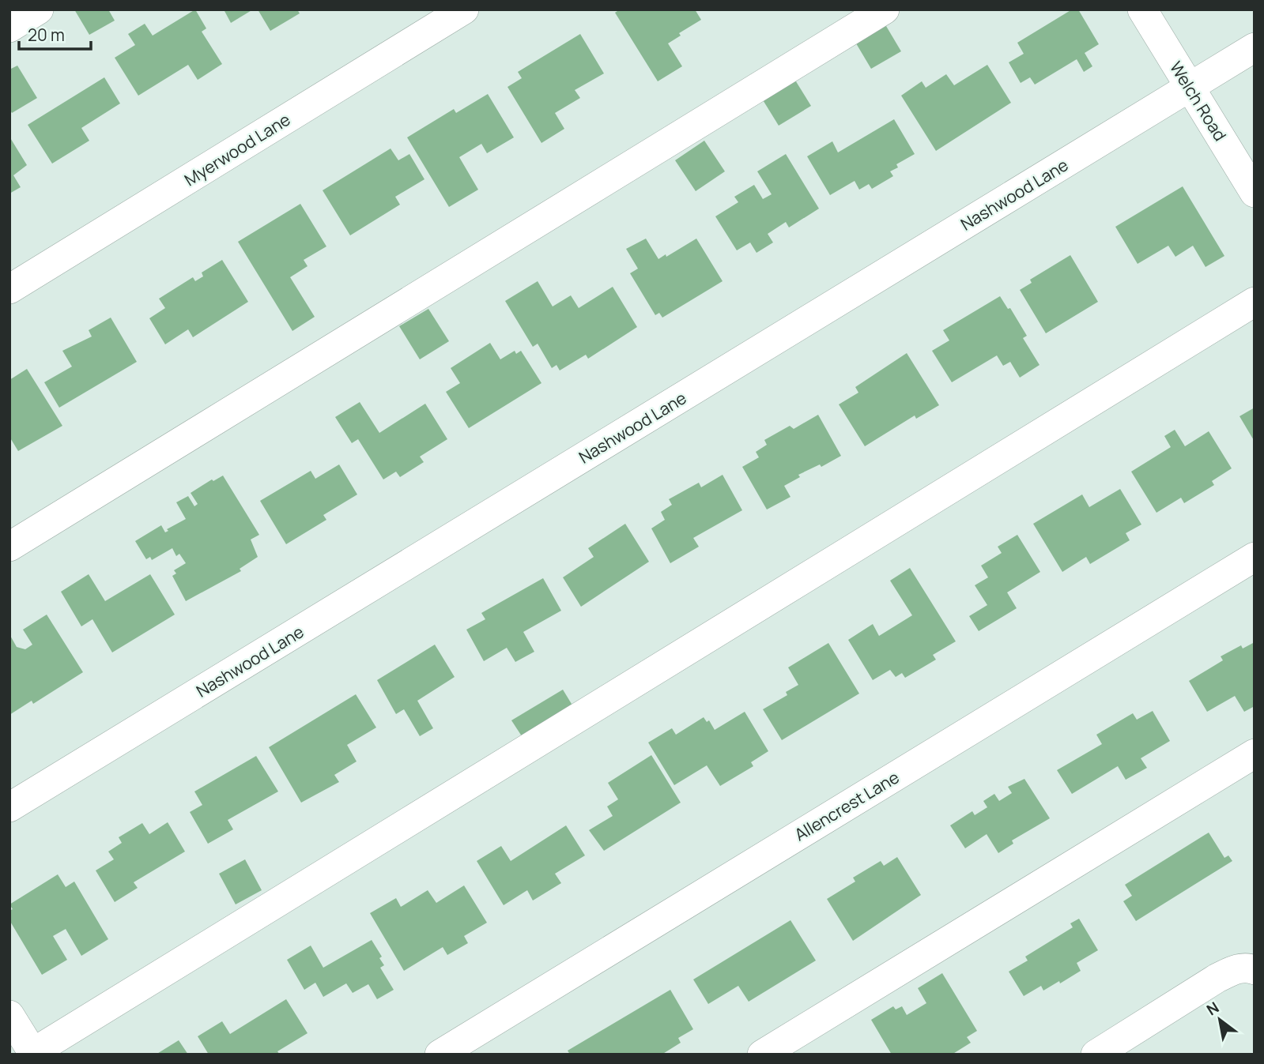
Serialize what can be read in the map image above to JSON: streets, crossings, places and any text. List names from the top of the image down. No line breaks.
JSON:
{"streets":{"street":["Welch Road","Myerwood Lane","Nashwood Lane","Allencrest Lane"]},"crossings":[["Welch Road","Nashwood Lane"]],"scale_bar":"20 m","north":"top left"}
